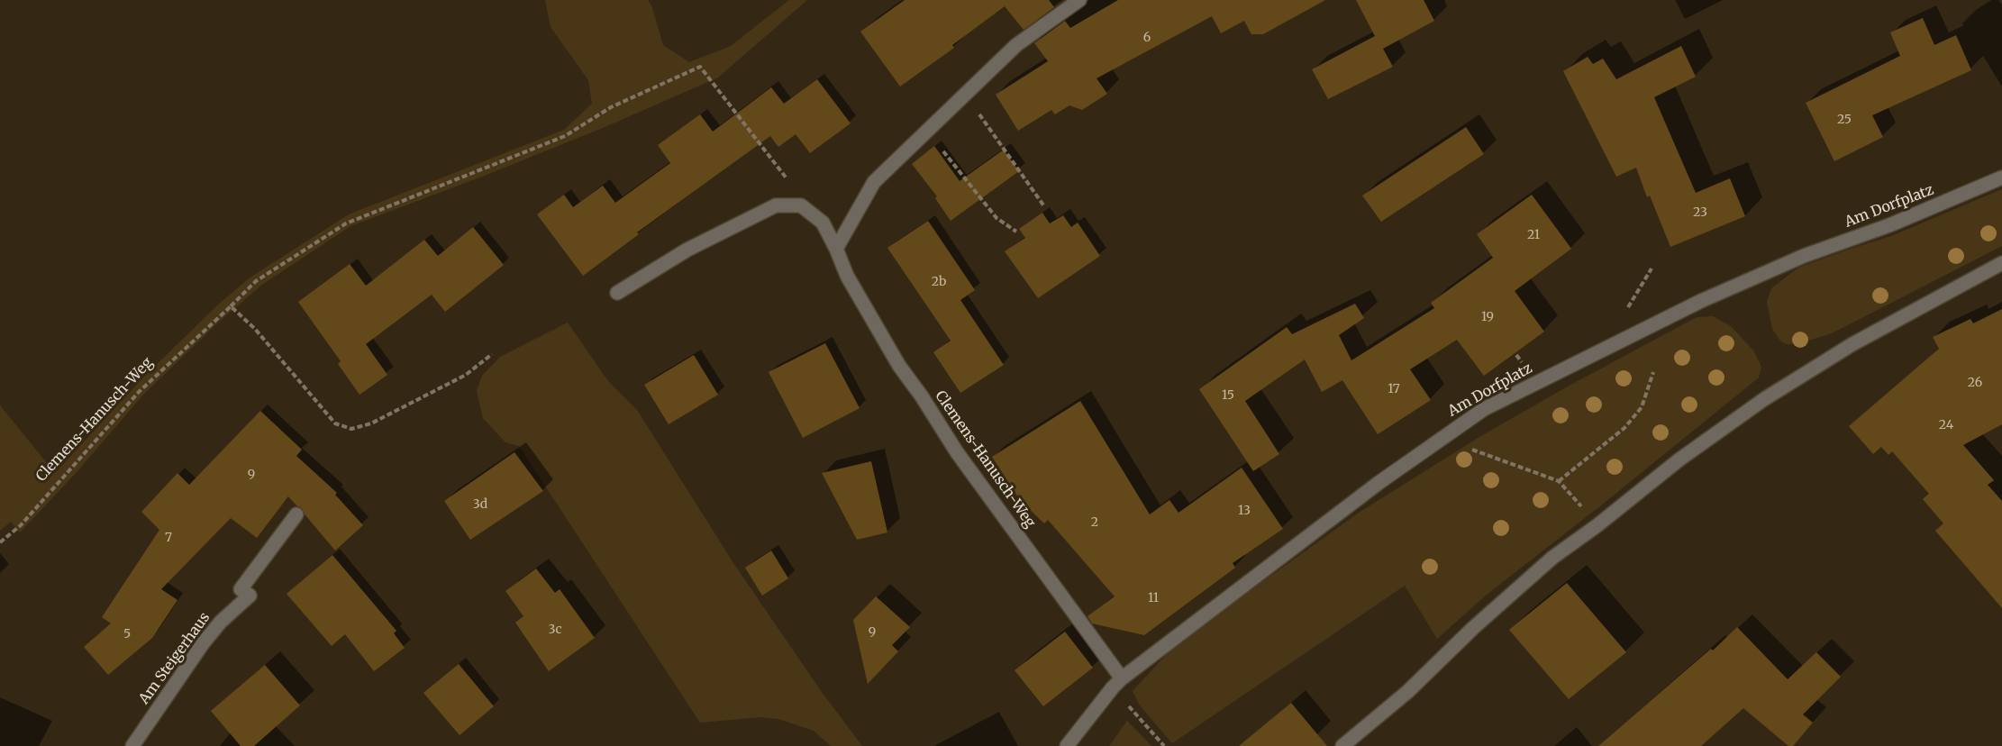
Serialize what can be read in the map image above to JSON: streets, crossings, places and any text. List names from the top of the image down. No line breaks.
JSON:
{"streets":{"street":["Am Dorfplatz","Clemens-Hanusch-Weg","Am Steigerhaus"]},"crossings":[["Am Dorfplatz","Clemens-Hanusch-Weg"]],"house_numbers":["6","25","23","21","2b","19","26","17","15","24","9","3d","13","2","7","11","3c","9","5"]}
